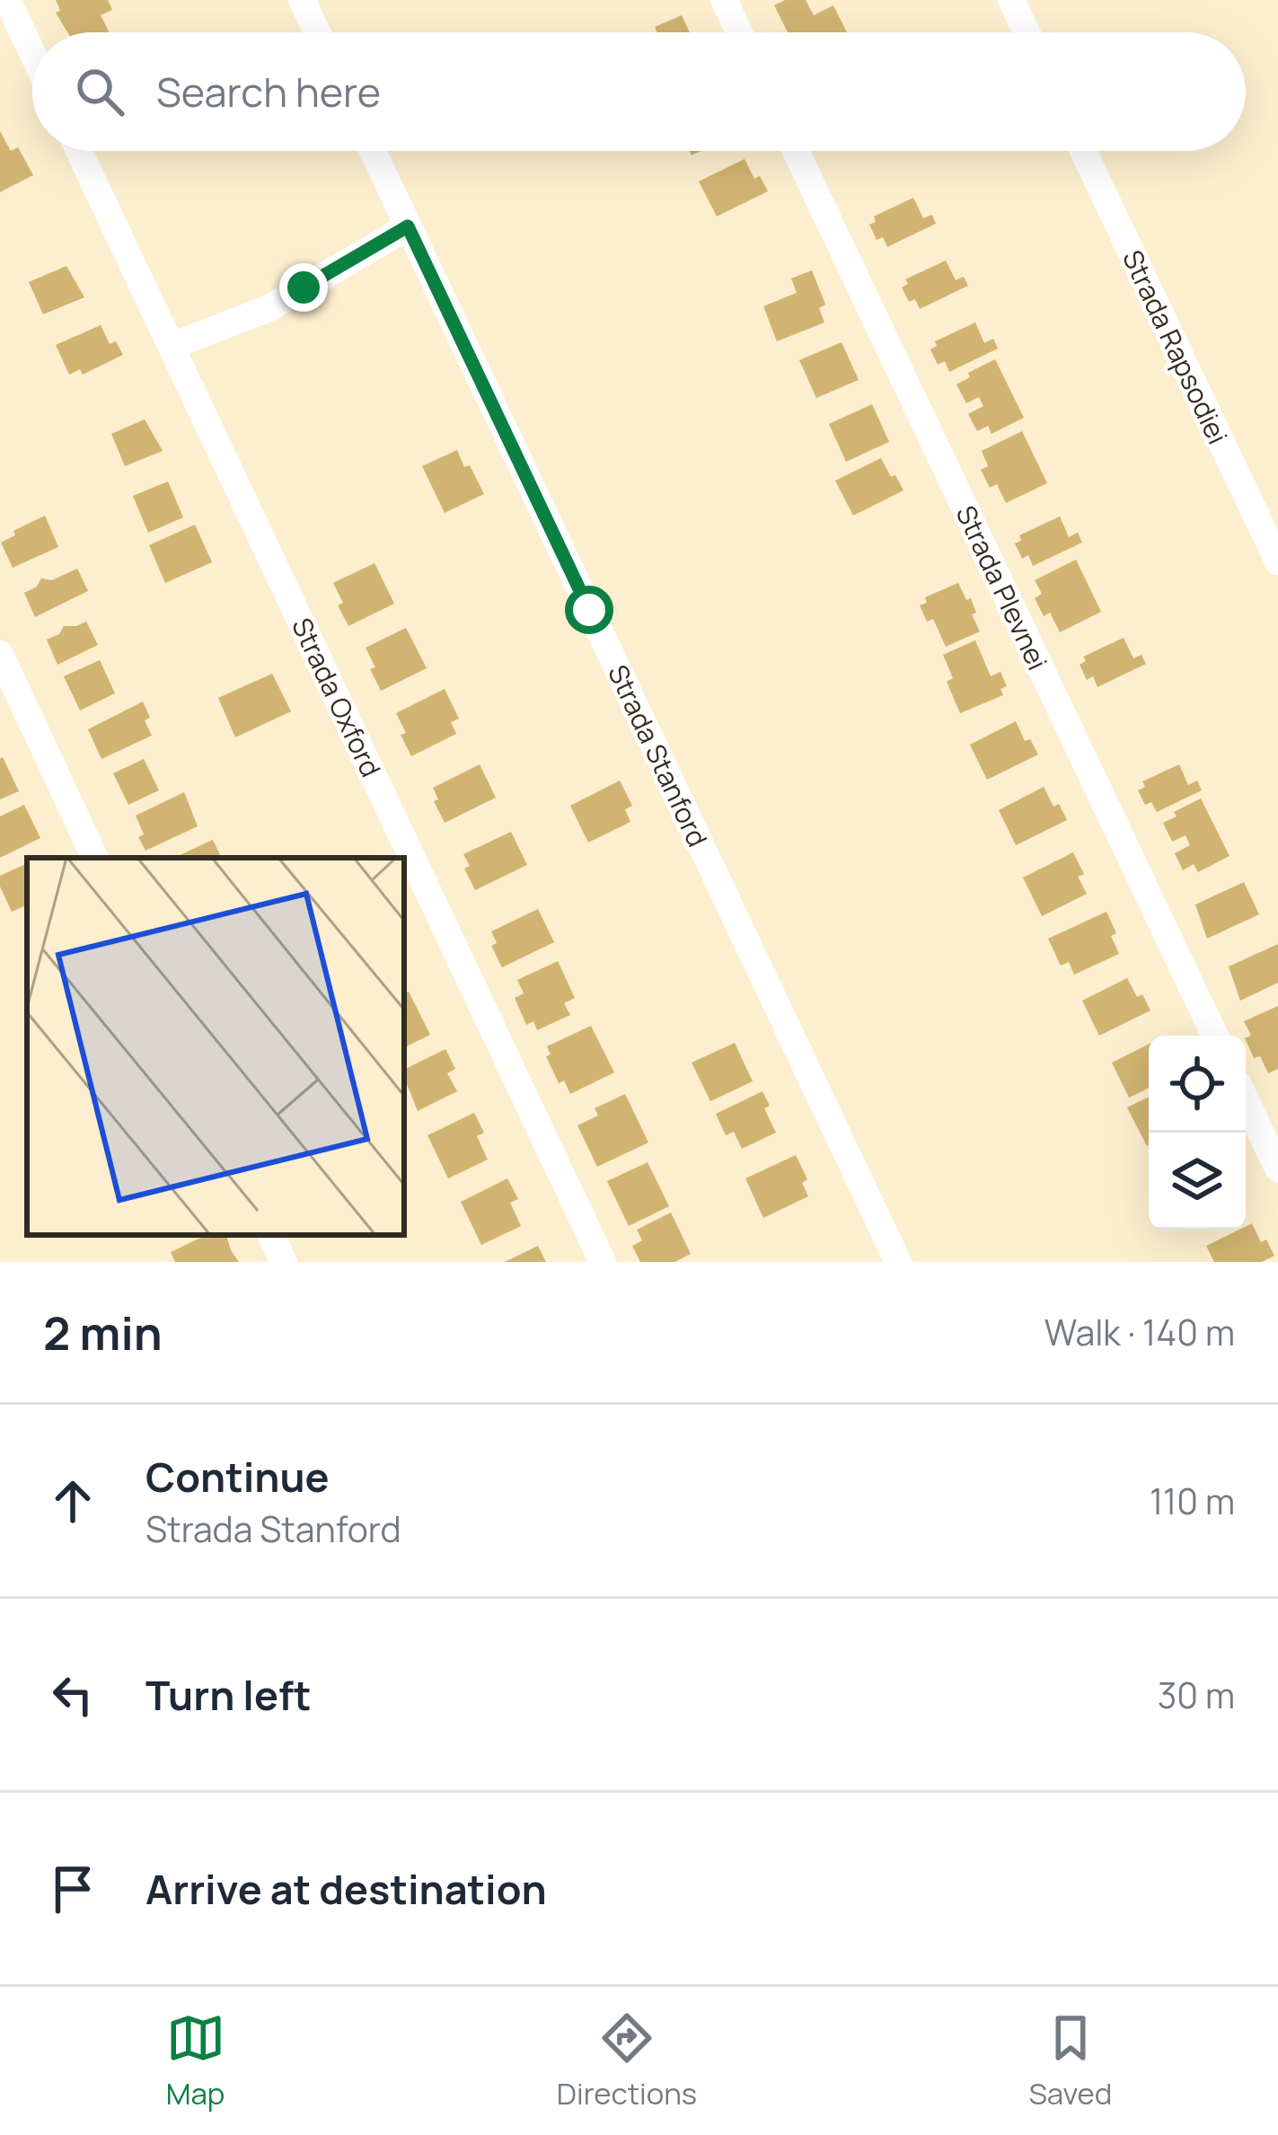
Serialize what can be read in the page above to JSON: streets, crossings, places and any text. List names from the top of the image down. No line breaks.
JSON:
{"streets":{"street":["Strada Rapsodiei","Strada Plevnei","Strada Oxford","Strada Stanford"]},"page":{"search":"Search here","heading":["2 min","Walk · 140 m"],"list":[["Continue","Strada Stanford","110 m"],["Turn left","30 m"],"Arrive at destination"],"nav":["Map","Directions","Saved"]}}
